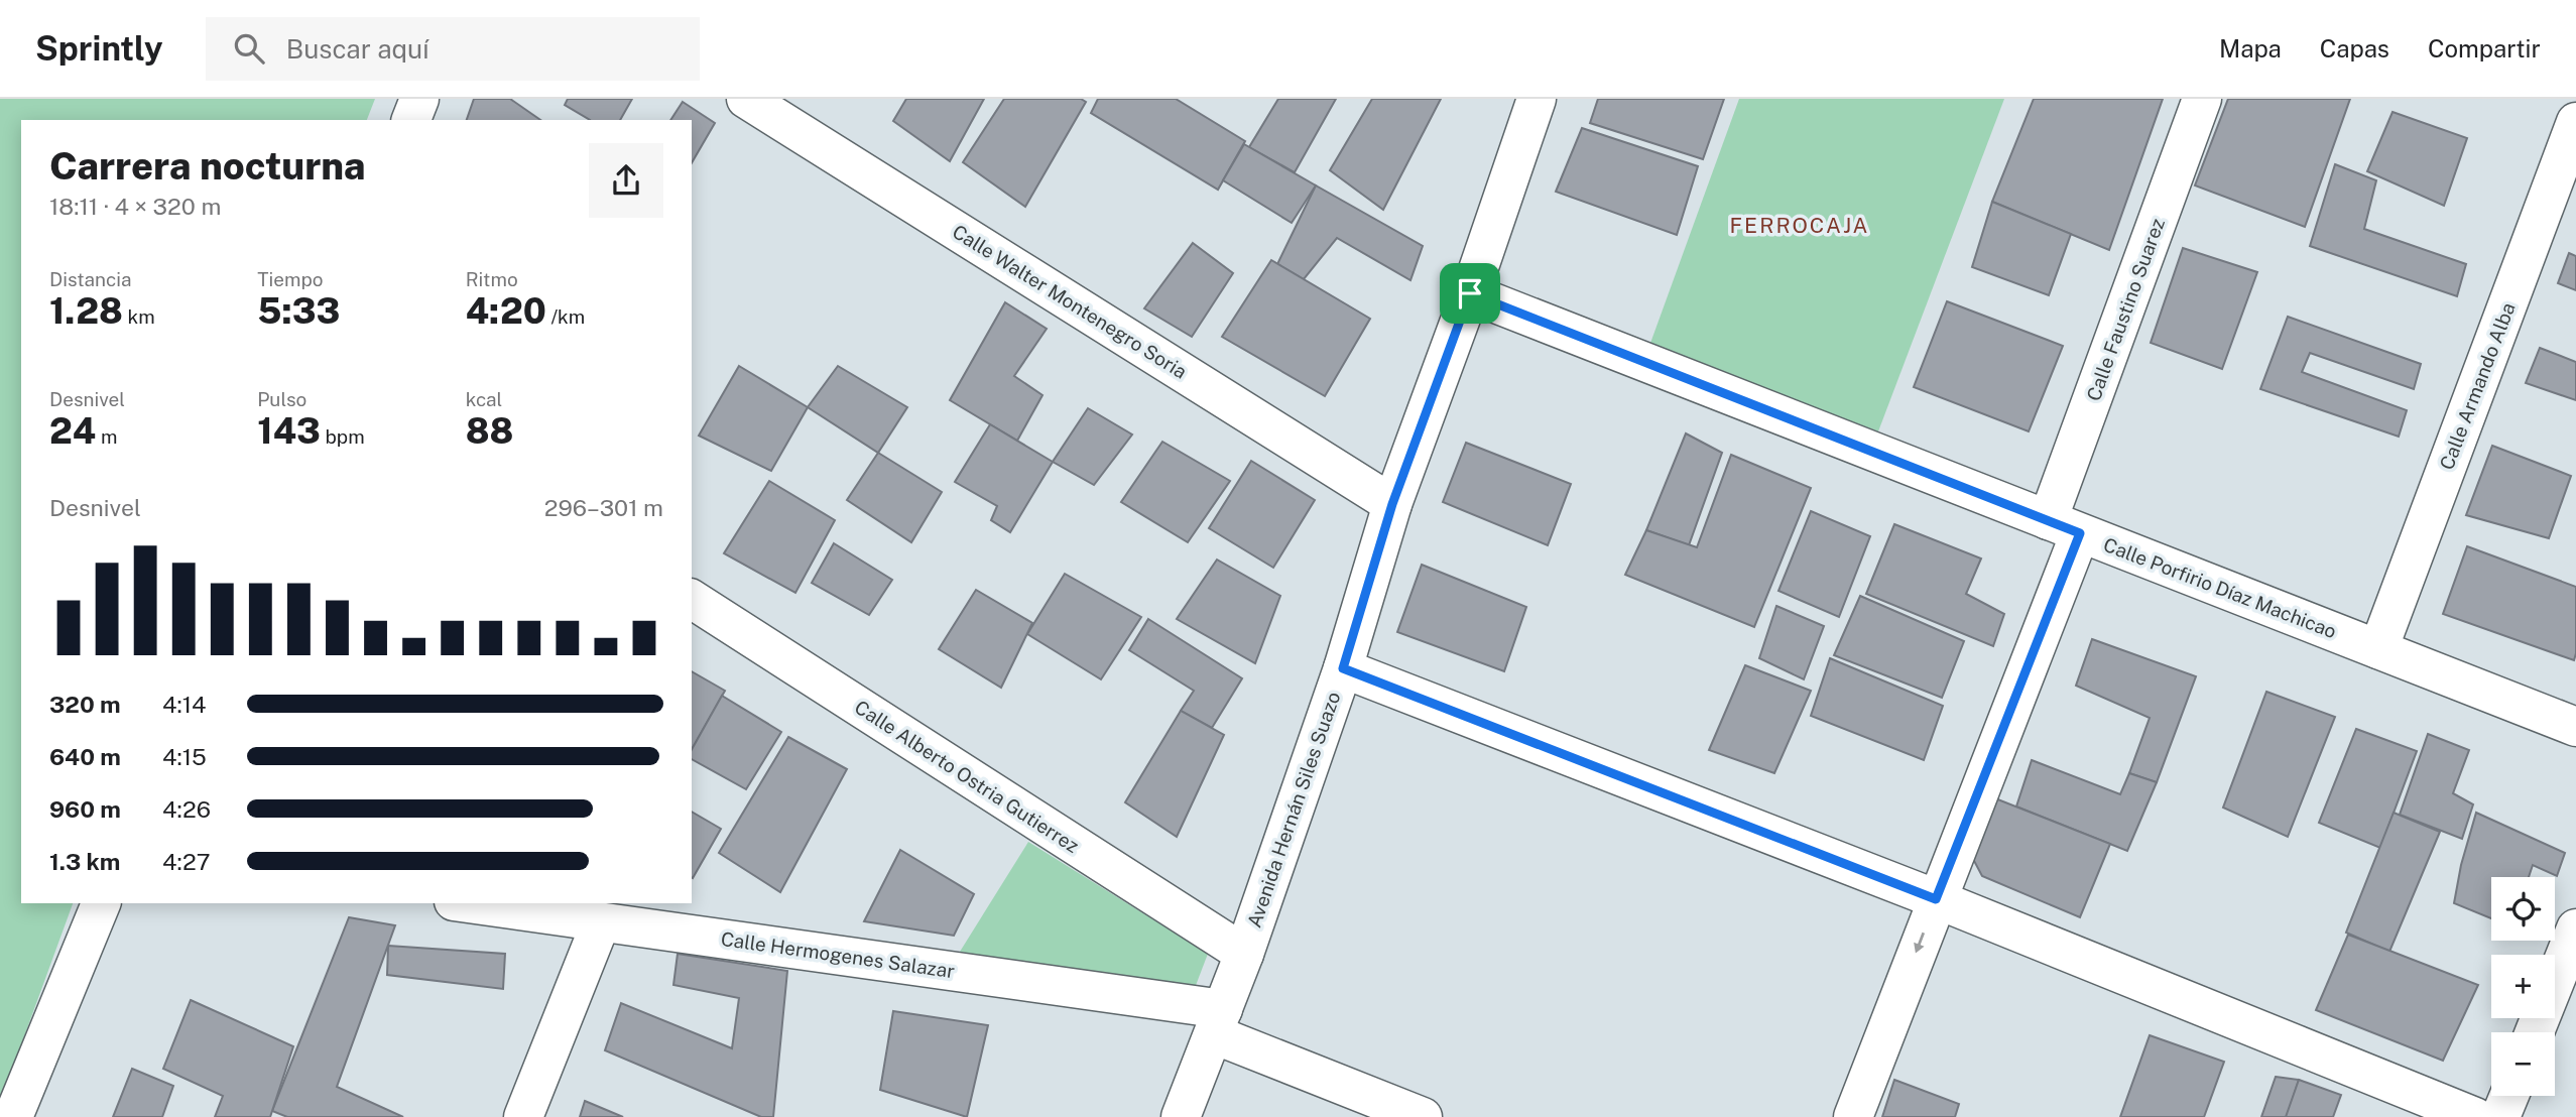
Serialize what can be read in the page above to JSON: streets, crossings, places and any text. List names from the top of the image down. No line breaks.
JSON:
{"streets":{"street":["Calle Walter Montenegro Soria","Calle Faustino Suarez","Calle Armando Alba","Calle Porfirio Díaz Machicao","Calle Alberto Ostria Gutierrez","Avenida Hernán Siles Suazo","Calle Hermogenes Salazar"]},"crossings":[["Calle Walter Montenegro Soria","Avenida Hernán Siles Suazo"],["Calle Faustino Suarez","Calle Porfirio Díaz Machicao"],["Calle Armando Alba","Calle Porfirio Díaz Machicao"],["Calle Porfirio Díaz Machicao","Avenida Hernán Siles Suazo"],["Calle Alberto Ostria Gutierrez","Avenida Hernán Siles Suazo"],["Avenida Hernán Siles Suazo","Calle Hermogenes Salazar"]],"districts":["FERROCAJA"],"page":{"header":"Sprintly","search":"Buscar aquí","nav":["Mapa","Capas","Compartir"],"heading":["Carrera nocturna","18:11 · 4 × 320 m"],"stats":[["Distancia","1.28 km"],["Tiempo","5:33"],["Ritmo","4:20 /km"],["Desnivel","24 m"],["Pulso","143 bpm"],["kcal","88"]],"chart":["Desnivel","296–301 m"],"list":[{"name":"320 m","note":"4:14"},{"name":"640 m","note":"4:15"},{"name":"960 m","note":"4:26"},{"name":"1.3 km","note":"4:27"}],"map_buttons":["+","−"]}}
